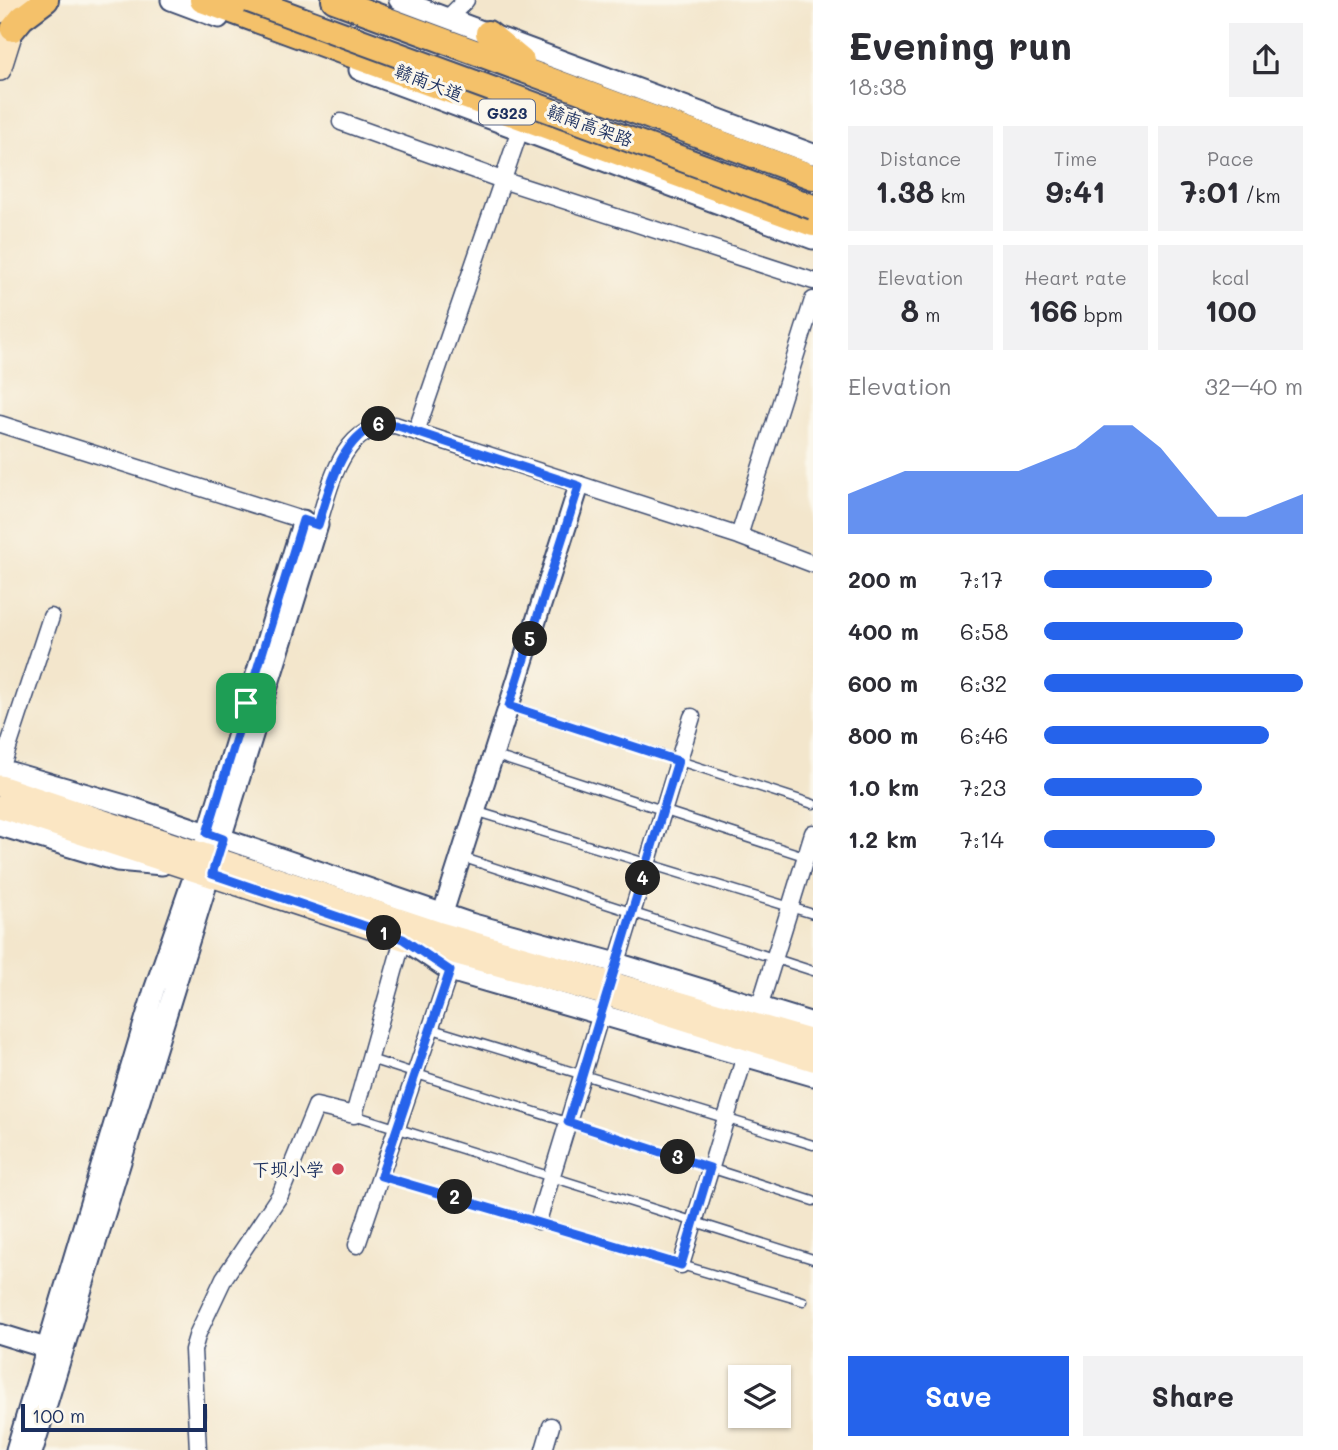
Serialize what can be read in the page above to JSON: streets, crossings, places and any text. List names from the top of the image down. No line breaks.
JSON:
{"streets":{"main road":["赣南大道","G323","赣南高架路"]},"places":["下坝小学"],"scale_bar":"100 m","page":{"heading":["Evening run","18:38"],"stats":[["Distance","1.38 km"],["Time","9:41"],["Pace","7:01 /km"],["Elevation","8 m"],["Heart rate","166 bpm"],["kcal","100"]],"chart":["Elevation","32–40 m"],"pins":["6","5","4","1","3","2"],"list":[{"name":"200 m","note":"7:17"},{"name":"400 m","note":"6:58"},{"name":"600 m","note":"6:32"},{"name":"800 m","note":"6:46"},{"name":"1.0 km","note":"7:23"},{"name":"1.2 km","note":"7:14"}],"buttons":["Save","Share"],"scale":"100 m"}}
